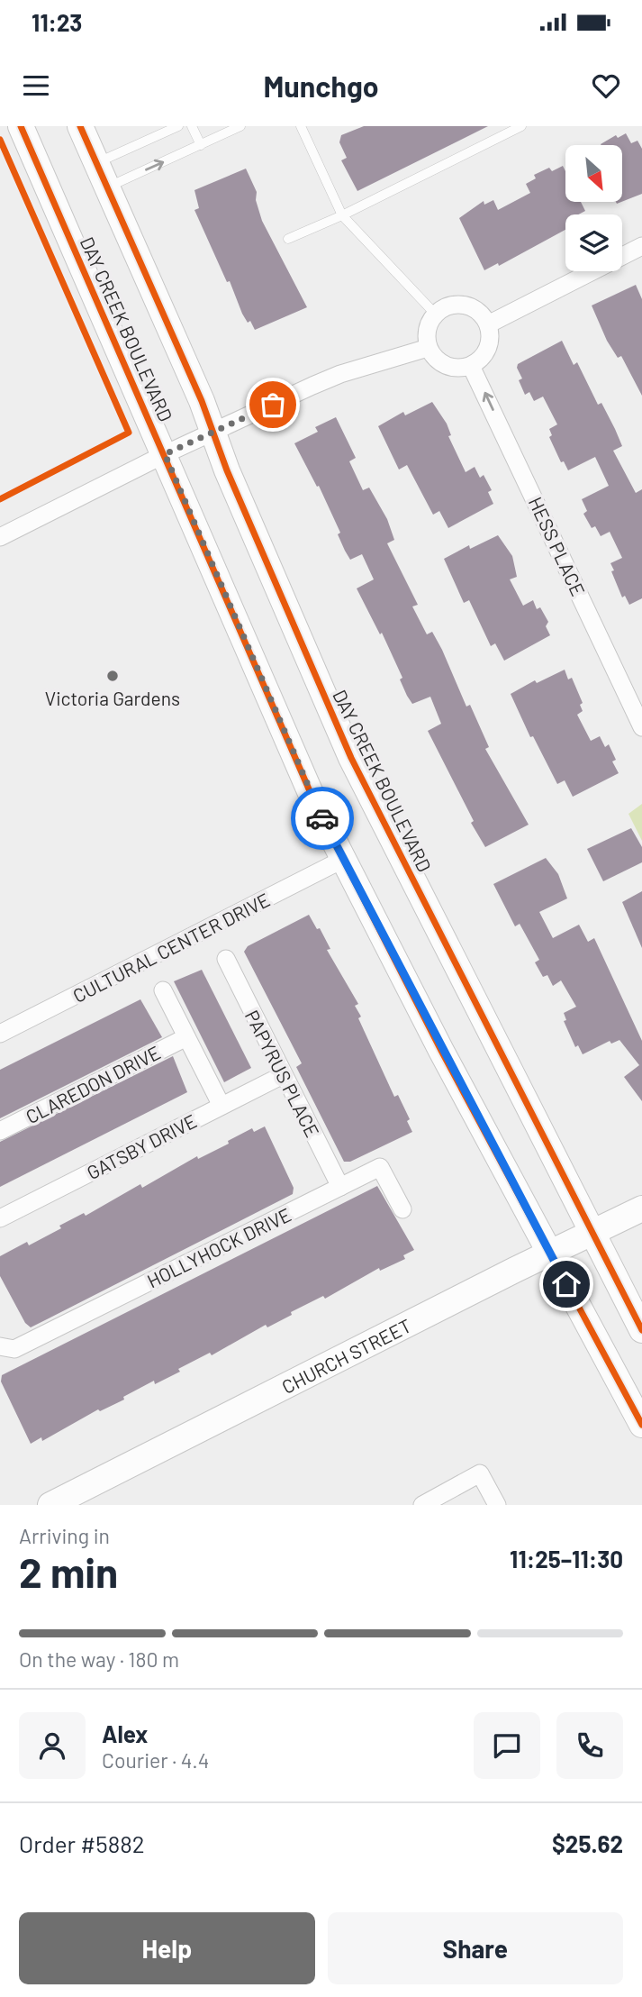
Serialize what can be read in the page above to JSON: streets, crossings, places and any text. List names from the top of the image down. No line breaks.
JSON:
{"streets":{"main road":["DAY CREEK BOULEVARD","CHURCH STREET"],"street":["HESS PLACE","CULTURAL CENTER DRIVE","PAPYRUS PLACE","CLAREDON DRIVE","GATSBY DRIVE","HOLLYHOCK DRIVE"]},"crossings":[["DAY CREEK BOULEVARD","CULTURAL CENTER DRIVE"],["DAY CREEK BOULEVARD","CHURCH STREET"],["PAPYRUS PLACE","GATSBY DRIVE"],["PAPYRUS PLACE","HOLLYHOCK DRIVE"]],"one_way":["HESS PLACE"],"places":["Victoria Gardens"],"north":"bottom right","page":{"status":"11:23","header":"Munchgo","heading":["2 min","Arriving in","11:25–11:30"],"panel":["Alex","Courier · 4.4","Order #5882","$25.62"],"bar":"On the way · 180 m","buttons":["Help","Share"]}}
